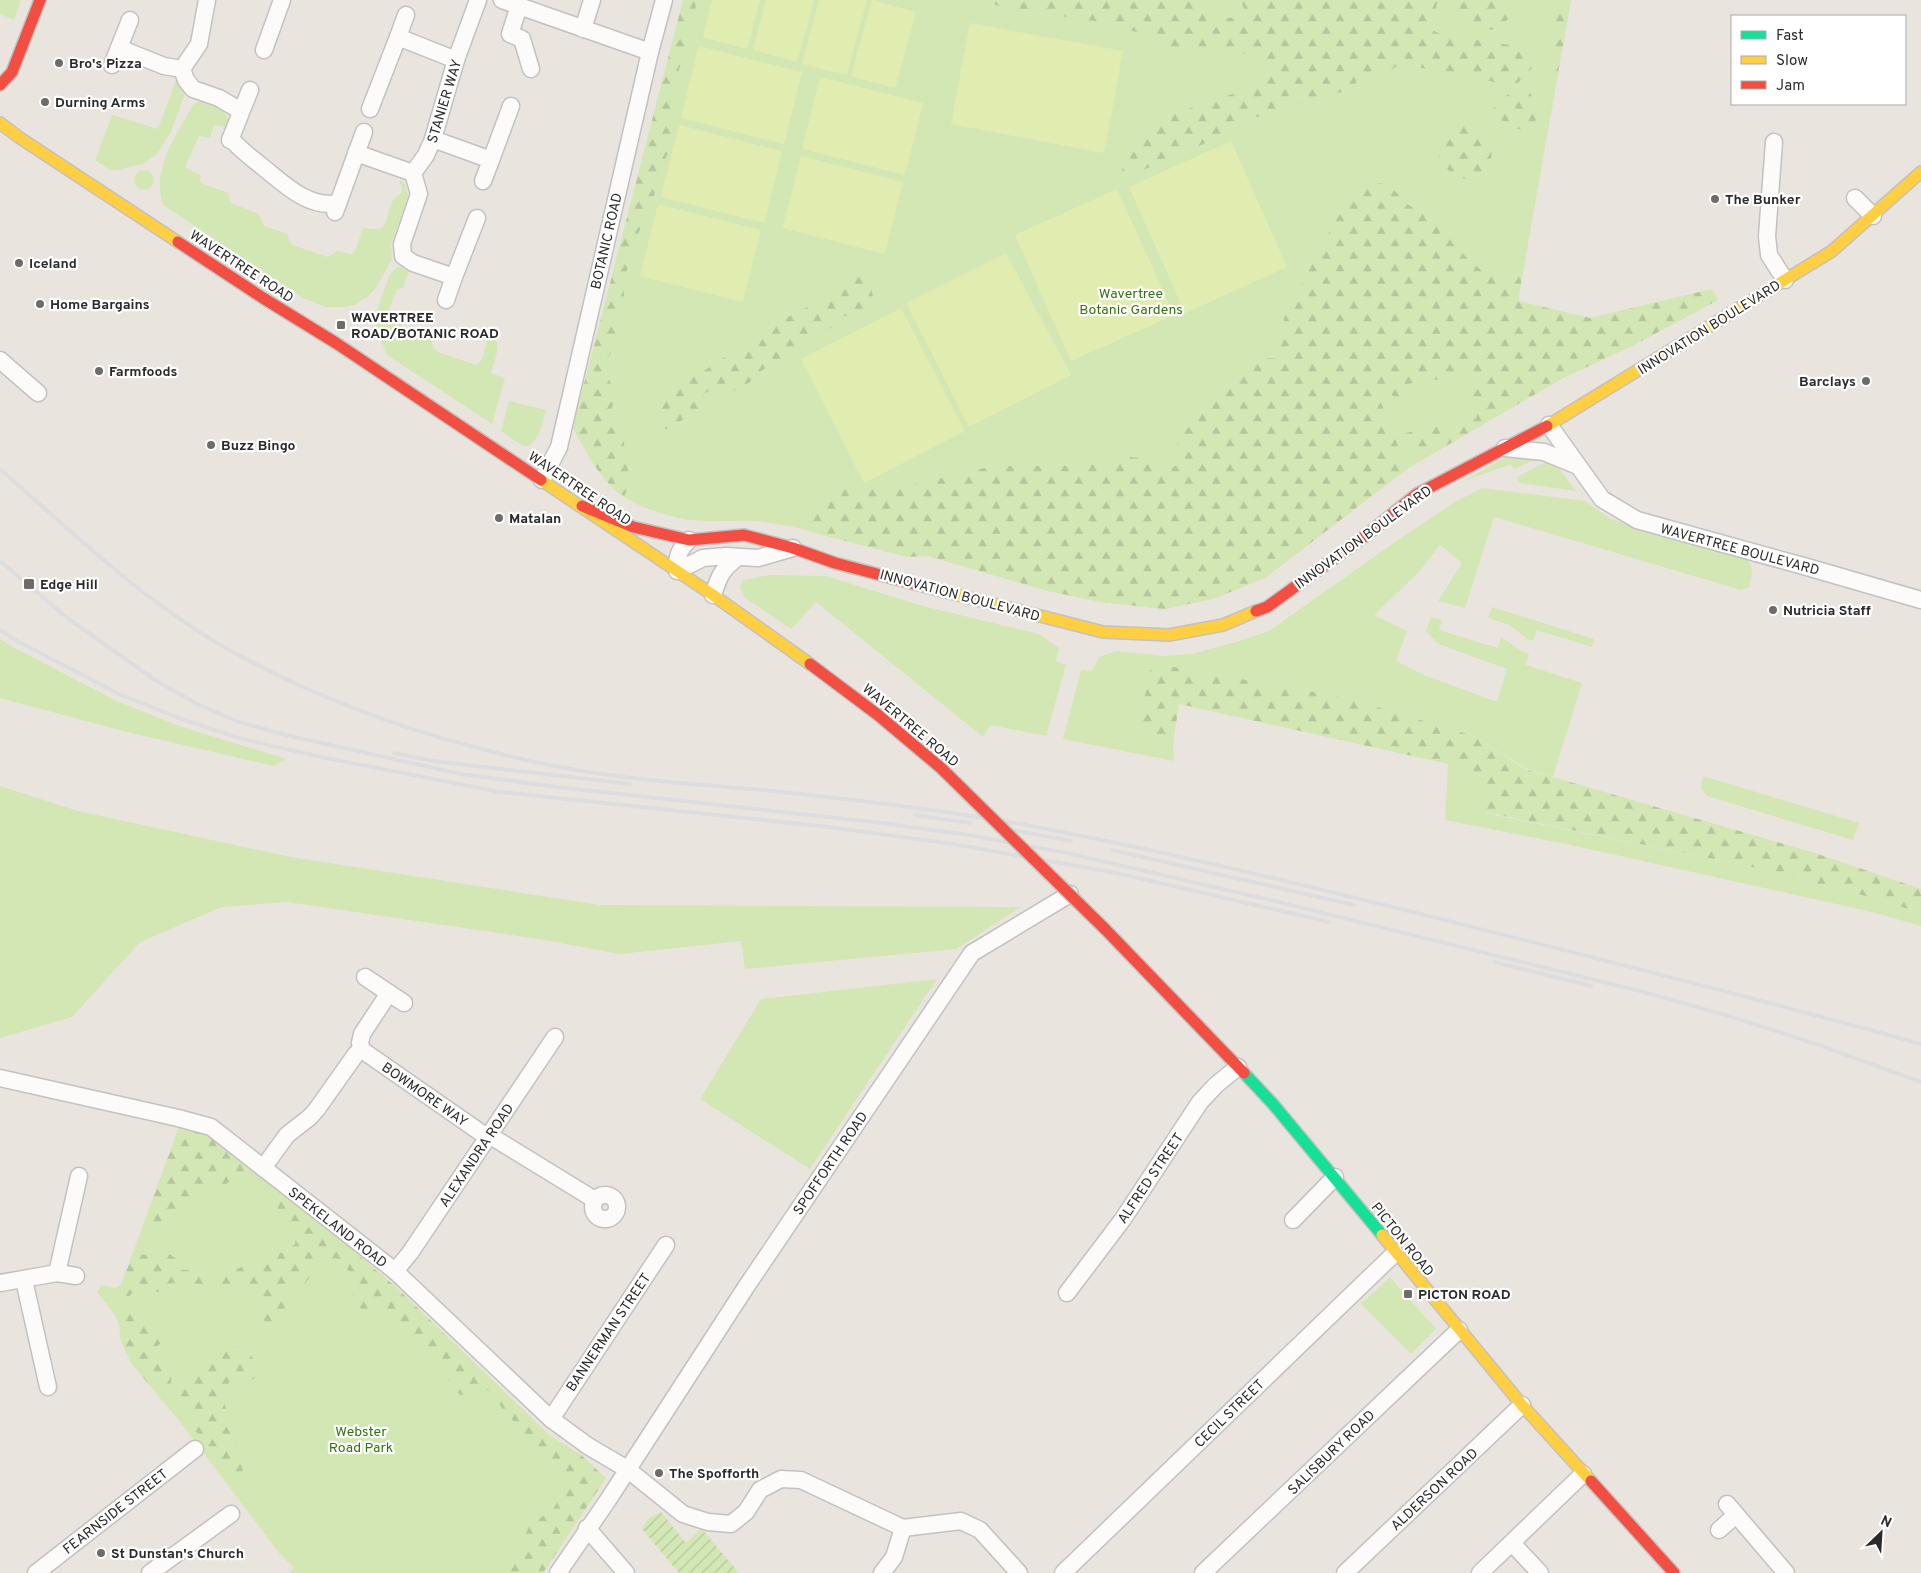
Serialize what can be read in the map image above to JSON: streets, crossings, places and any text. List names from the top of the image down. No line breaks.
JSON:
{"streets":{"main road":["WAVERTREE ROAD","INNOVATION BOULEVARD","PICTON ROAD"],"street":["STANIER WAY","BOTANIC ROAD","WAVERTREE BOULEVARD","BOWMORE WAY","ALEXANDRA ROAD","SPOFFORTH ROAD","ALFRED STREET","SPEKELAND ROAD","BANNERMAN STREET","CECIL STREET","SALISBURY ROAD","ALDERSON ROAD","FEARNSIDE STREET"]},"crossings":[["BOTANIC ROAD","WAVERTREE ROAD"],["WAVERTREE ROAD","INNOVATION BOULEVARD"],["WAVERTREE ROAD","SPOFFORTH ROAD"],["WAVERTREE ROAD","PICTON ROAD"],["INNOVATION BOULEVARD","WAVERTREE BOULEVARD"],["BOWMORE WAY","ALEXANDRA ROAD"],["ALEXANDRA ROAD","SPEKELAND ROAD"],["SPOFFORTH ROAD","SPEKELAND ROAD"],["ALFRED STREET","PICTON ROAD"],["SPEKELAND ROAD","BANNERMAN STREET"],["PICTON ROAD","CECIL STREET"],["PICTON ROAD","SALISBURY ROAD"],["PICTON ROAD","ALDERSON ROAD"]],"parks":["Wavertree Botanic Gardens","Webster Road Park"],"places":{"other":["Bro's Pizza","Durning Arms","The Bunker","Iceland","Home Bargains","Farmfoods","Barclays","Buzz Bingo","Matalan","Nutricia Staff","The Spofforth","St Dunstan's Church"],"transit":["WAVERTREE ROAD/BOTANIC ROAD","Edge Hill","PICTON ROAD"]},"legend":["Fast","Slow","Jam"],"north":"top right"}
